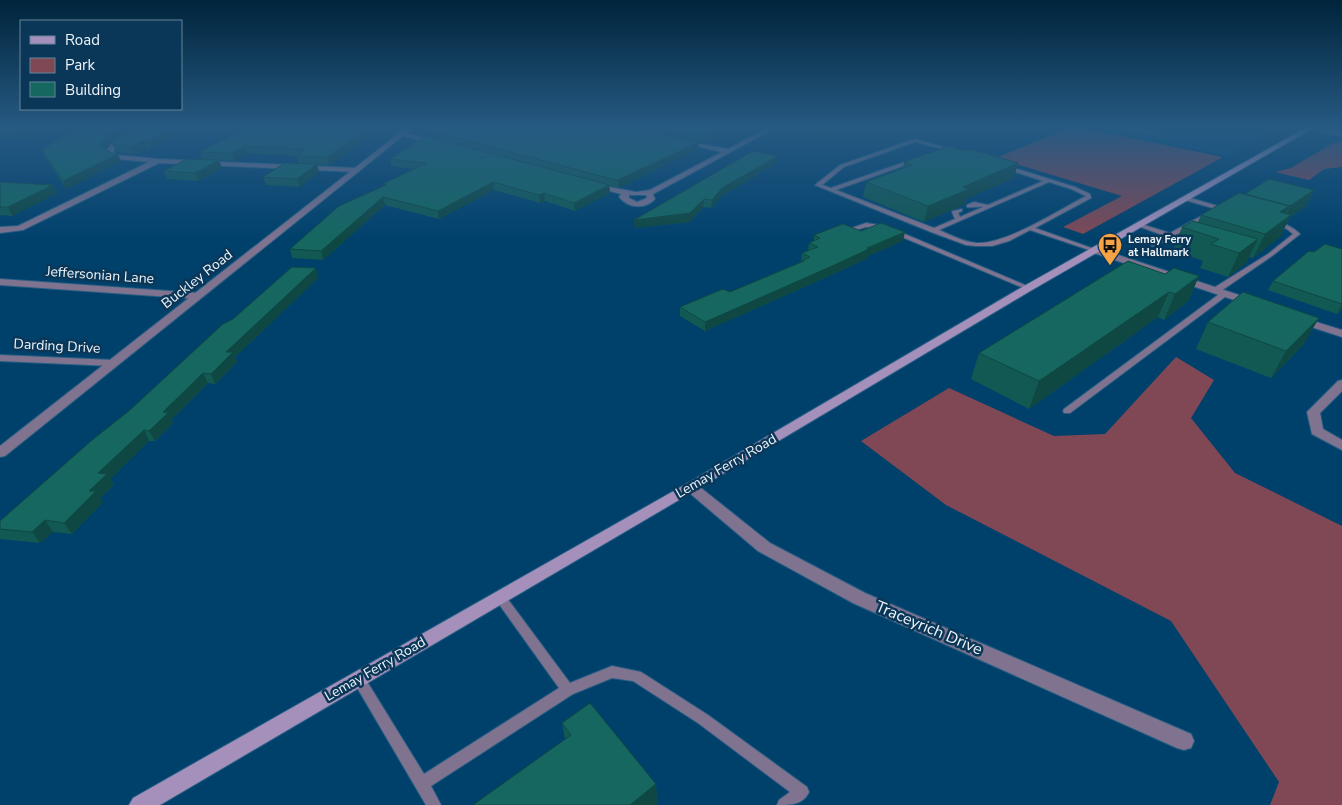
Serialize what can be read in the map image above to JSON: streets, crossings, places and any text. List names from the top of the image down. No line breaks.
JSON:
{"streets":{"main road":["Lemay Ferry Road"],"street":["Jeffersonian Lane","Buckley Road","Darding Drive","Traceyrich Drive"]},"crossings":[["Jeffersonian Lane","Buckley Road"],["Buckley Road","Darding Drive"],["Lemay Ferry Road","Traceyrich Drive"]],"places":{"bus stop":["Lemay Ferry at Hallmark"]},"legend":["Road","Park","Building"]}
